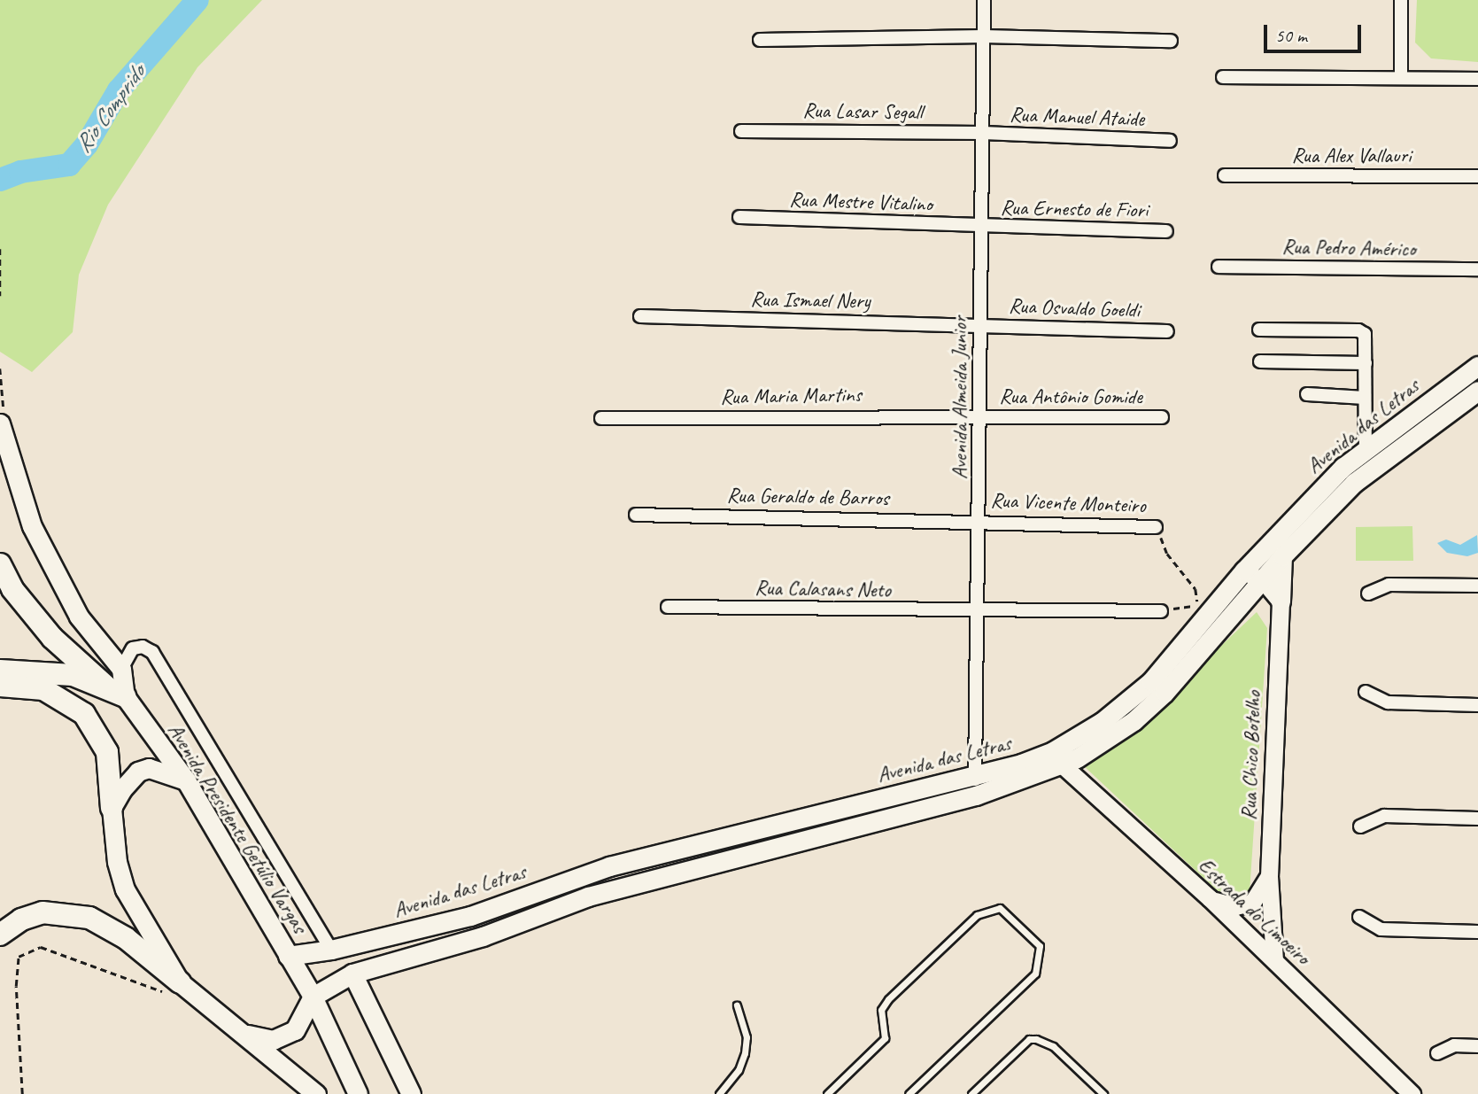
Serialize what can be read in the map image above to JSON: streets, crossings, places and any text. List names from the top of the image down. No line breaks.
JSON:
{"streets":{"main road":["Avenida das Letras","Rua Chico Botelho","Avenida Presidente Getúlio Vargas","Estrada do Limoeiro"],"street":["Rua Lasar Segall","Rua Manuel Ataide","Rua Alex Vallauri","Rua Mestre Vitalino","Rua Ernesto de Fiori","Rua Pedro Américo","Rua Ismael Nery","Rua Osvaldo Goeldi","Rua Maria Martins","Rua Antônio Gomide","Avenida Almeida Junior","Rua Geraldo de Barros","Rua Vicente Monteiro","Rua Calasans Neto"]},"crossings":[["Rua Lasar Segall","Rua Manuel Ataide"],["Rua Lasar Segall","Avenida Almeida Junior"],["Rua Manuel Ataide","Avenida Almeida Junior"],["Rua Mestre Vitalino","Rua Ernesto de Fiori"],["Rua Mestre Vitalino","Avenida Almeida Junior"],["Rua Ernesto de Fiori","Avenida Almeida Junior"],["Rua Ismael Nery","Rua Osvaldo Goeldi"],["Rua Ismael Nery","Avenida Almeida Junior"],["Rua Osvaldo Goeldi","Avenida Almeida Junior"],["Rua Maria Martins","Rua Antônio Gomide"],["Rua Maria Martins","Avenida Almeida Junior"],["Rua Antônio Gomide","Avenida Almeida Junior"],["Avenida Almeida Junior","Avenida das Letras"],["Avenida Almeida Junior","Rua Geraldo de Barros"],["Avenida Almeida Junior","Rua Vicente Monteiro"],["Avenida Almeida Junior","Rua Calasans Neto"],["Avenida das Letras","Avenida Presidente Getúlio Vargas"],["Avenida das Letras","Estrada do Limoeiro"],["Rua Geraldo de Barros","Rua Vicente Monteiro"],["Rua Chico Botelho","Estrada do Limoeiro"]],"water":["Rio Comprido"],"scale_bar":"50 m"}
